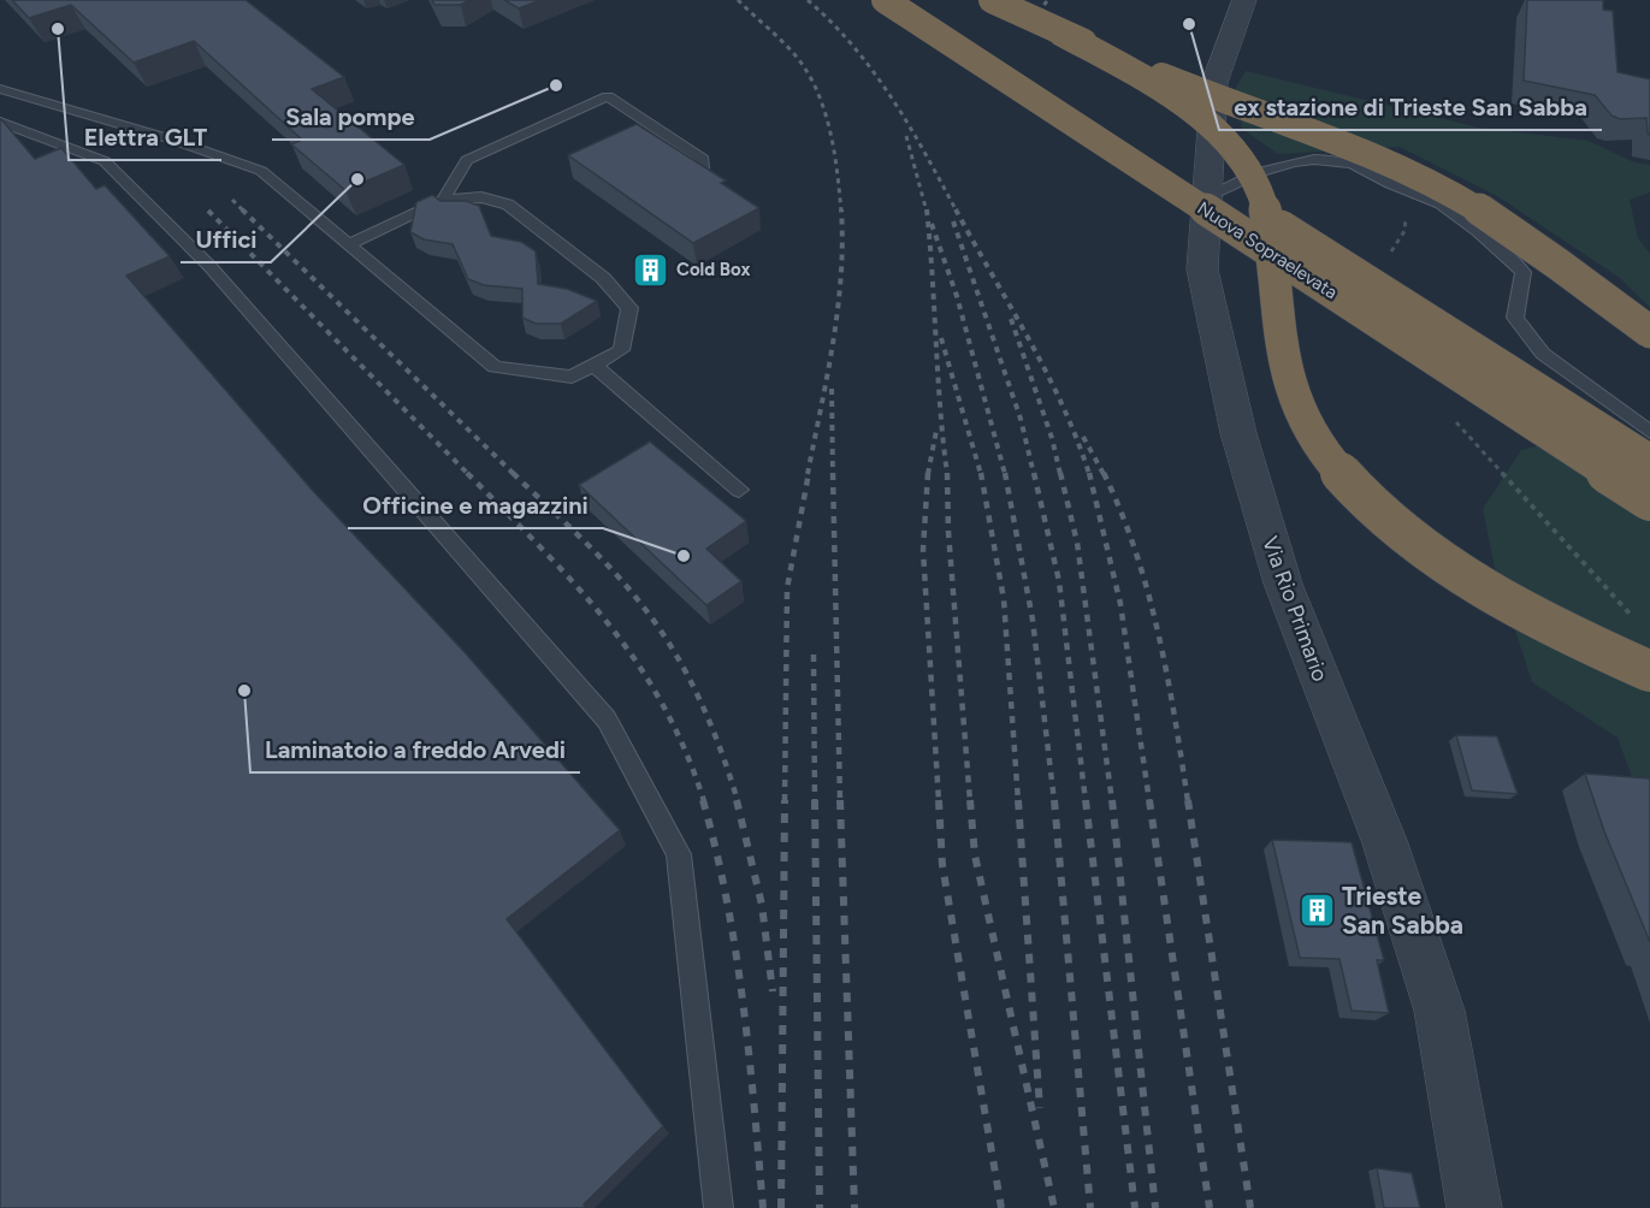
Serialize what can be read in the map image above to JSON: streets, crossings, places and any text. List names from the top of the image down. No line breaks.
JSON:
{"streets":{"highway":["Nuova Sopraelevata"],"street":["Via Rio Primario"]},"places":{"other":["ex stazione di Trieste San Sabba","Elettra GLT","Sala pompe","Uffici","Officine e magazzini","Laminatoio a freddo Arvedi"],"building":["Cold Box","Trieste San Sabba"]}}
